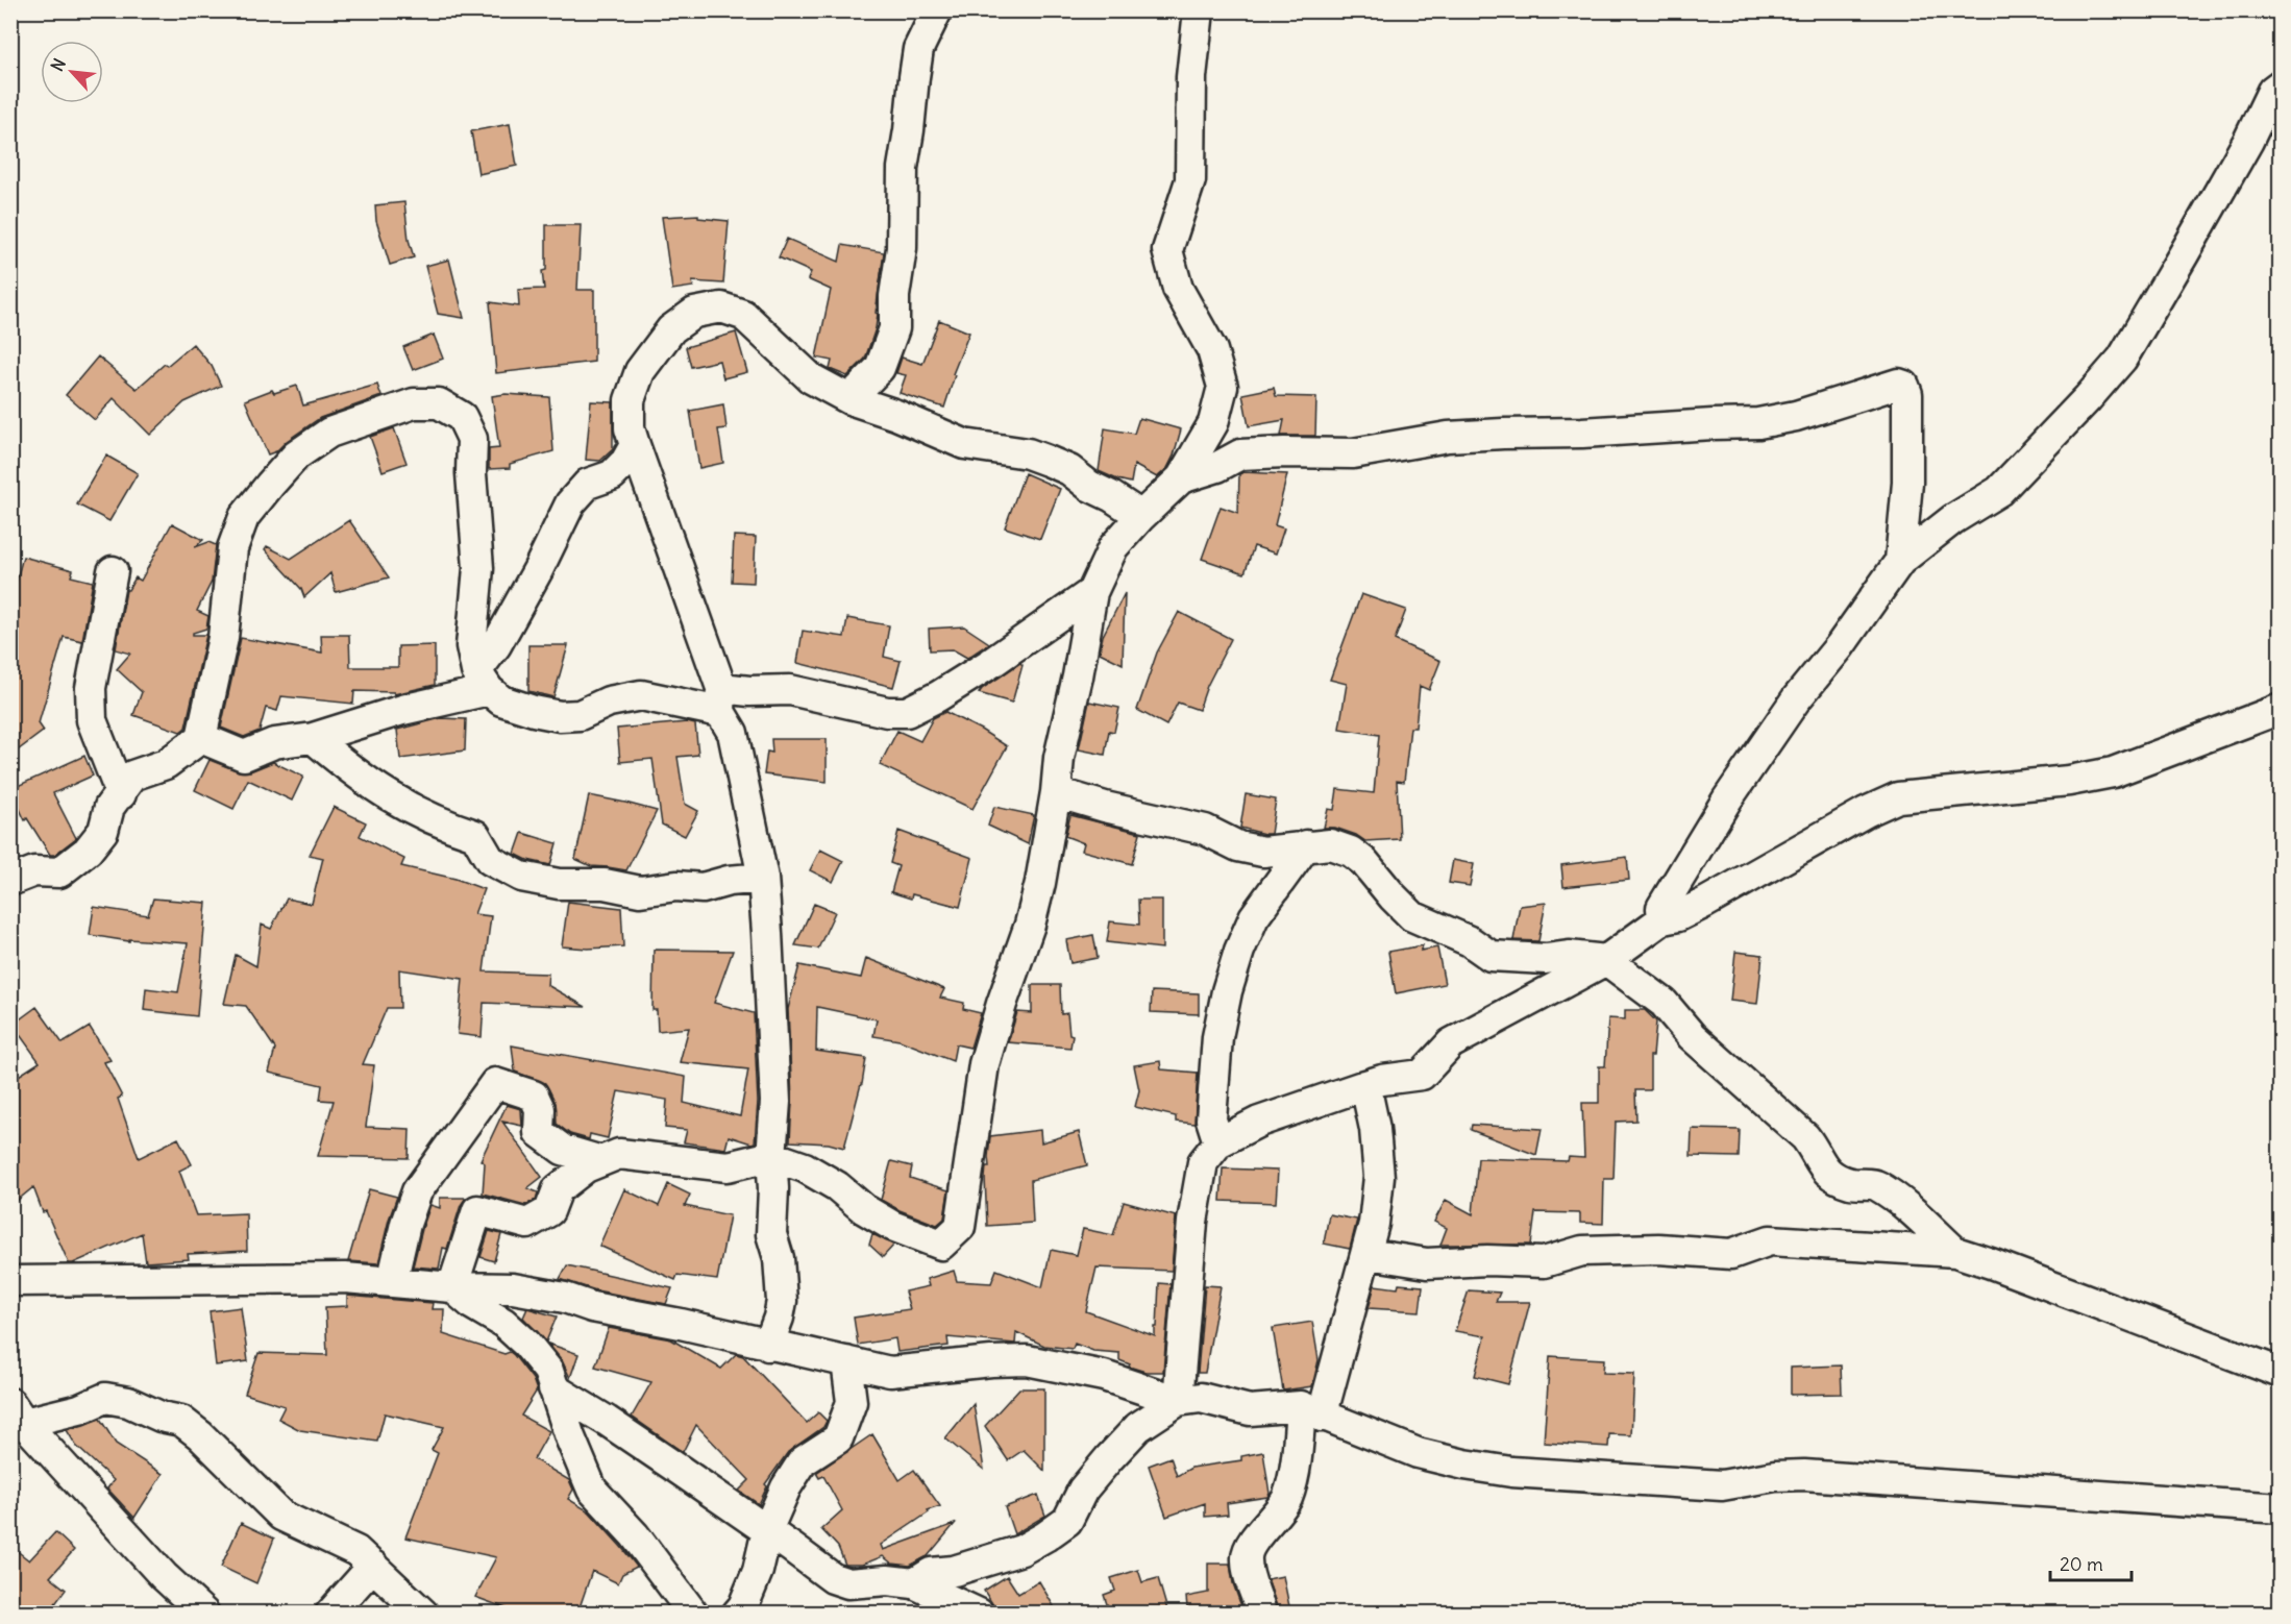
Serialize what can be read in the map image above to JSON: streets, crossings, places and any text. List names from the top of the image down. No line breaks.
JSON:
{"scale_bar":"20 m","north":"top left"}
